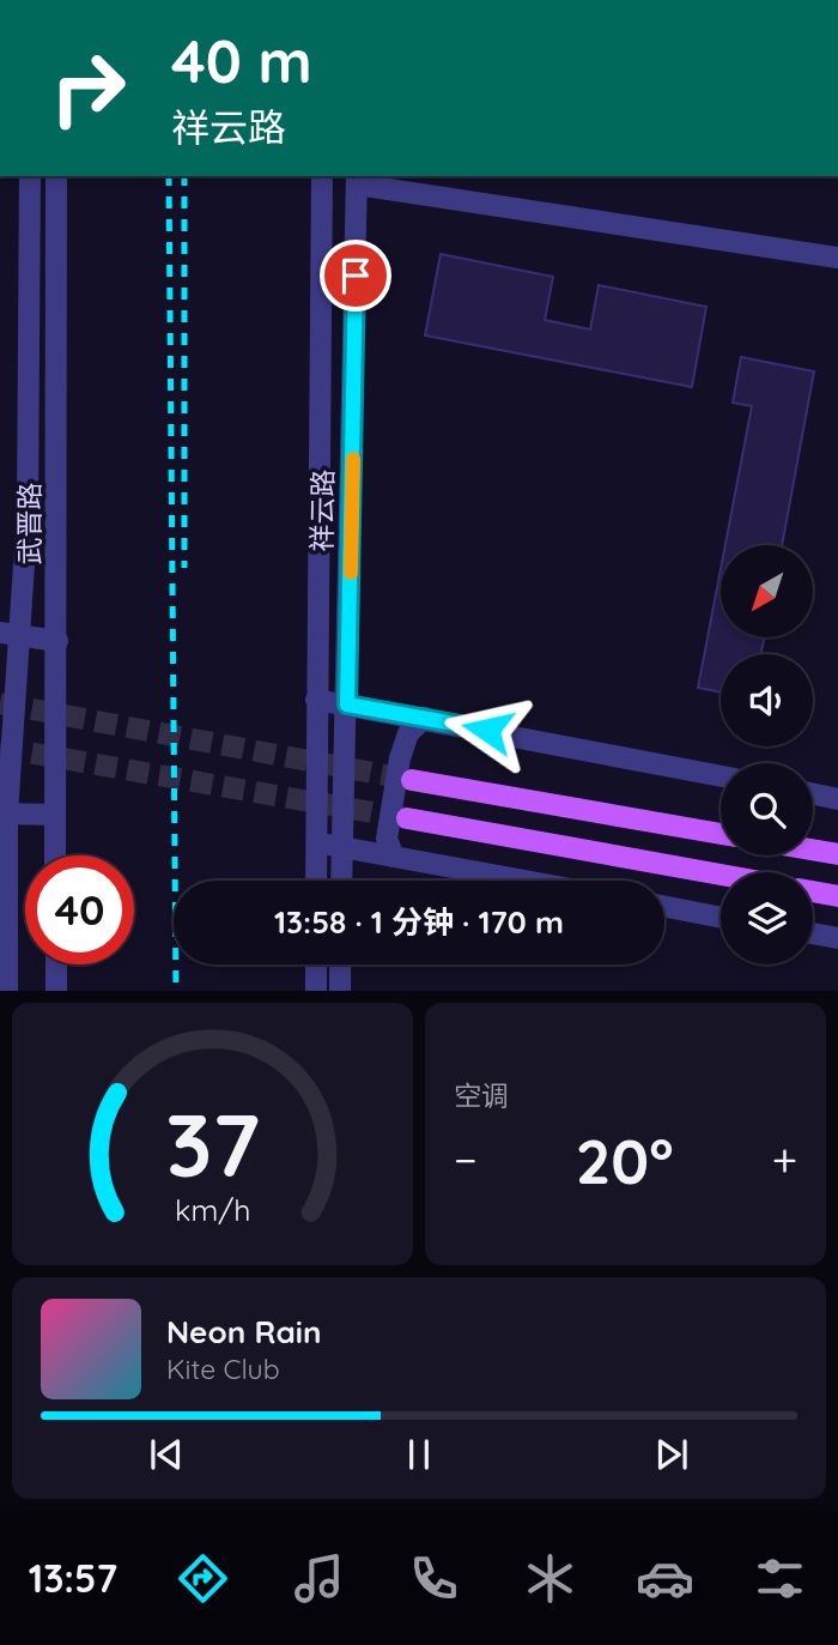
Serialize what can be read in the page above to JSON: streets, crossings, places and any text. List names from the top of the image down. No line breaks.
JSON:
{"streets":{"street":["祥云路","武晋路"]},"north":"bottom left","page":{"turn":["40 m","祥云路"],"limit":"40","trip":"13:58 · 1 分钟 · 170 m","tile":"空调","heat":["−","20°","+"],"song":["Neon Rain","Kite Club"],"tabs":"13:57","gauge":["37","km/h"]}}
